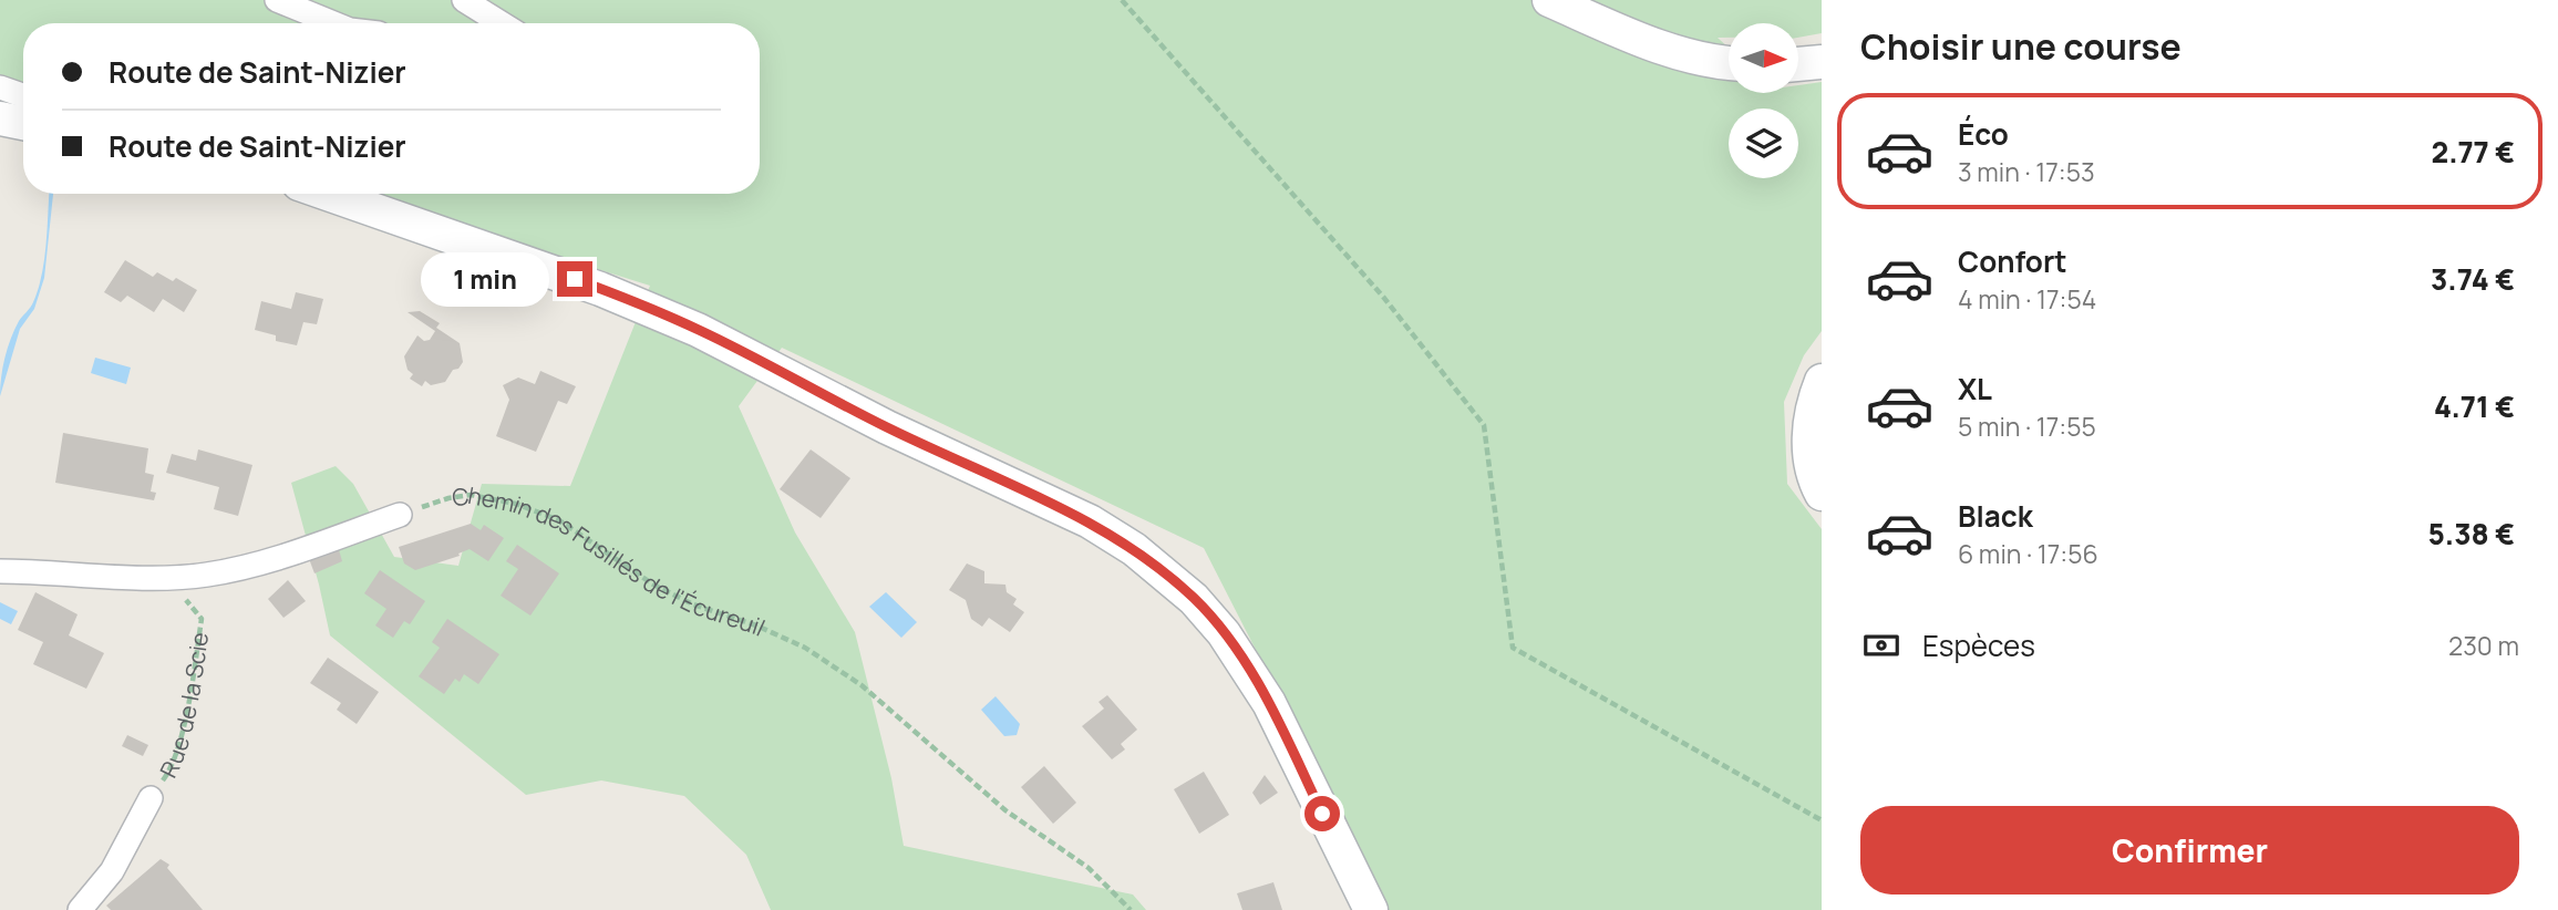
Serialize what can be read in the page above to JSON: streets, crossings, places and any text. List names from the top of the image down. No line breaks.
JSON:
{"streets":{"street":["Rue de la Scie"],"path":["Chemin des Fusillés de l'Écureuil"]},"north":"right","page":{"heading":"Choisir une course","banner":["Route de Saint-Nizier","Route de Saint-Nizier"],"list":[{"name":"Éco","note":"3 min · 17:53","value":"2.77 €"},{"name":"Confort","note":"4 min · 17:54","value":"3.74 €"},{"name":"XL","note":"5 min · 17:55","value":"4.71 €"},{"name":"Black","note":"6 min · 17:56","value":"5.38 €"}],"bubble":"1 min","pay":["Espèces","230 m"],"buttons":"Confirmer"}}
